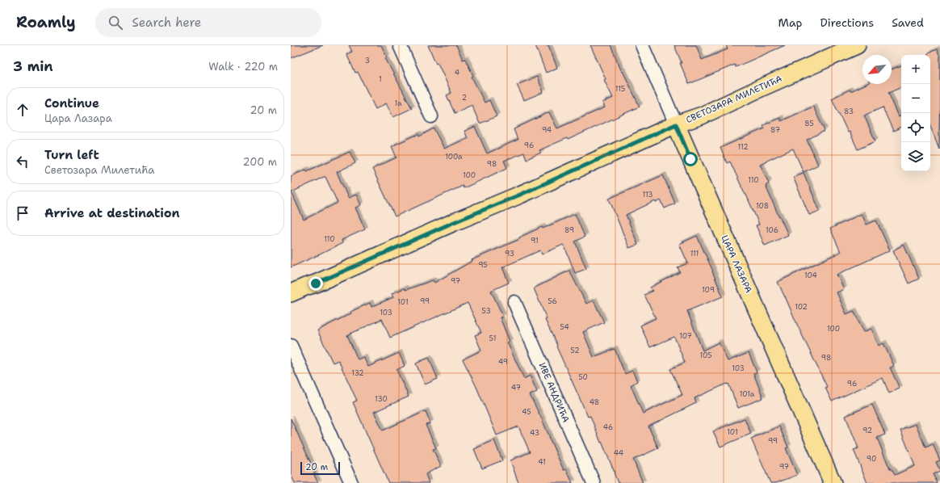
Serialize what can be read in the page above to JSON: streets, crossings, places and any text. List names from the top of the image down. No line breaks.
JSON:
{"streets":{"main road":["СВЕТОЗАРА МИЛЕТИЋА","ЦАРА ЛАЗАРА"],"street":["ИВЕ АНДРИЋА"]},"crossings":[["СВЕТОЗАРА МИЛЕТИЋА","ЦАРА ЛАЗАРА"]],"house_numbers":["3","4","1","115","2","1a","83","85","94","87","96","112","100a","98","100","110","113","108","89","106","110","91","93","111","95","104","97","109","99","56","101","102","53","103","54","100","107","51","52","105","98","49","103","132","50","96","47","101a","130","48","45","46","92","101","43","99","44","90","41","97"],"scale_bar":"20 m","north":"bottom left","page":{"header":"Roamly","search":"Search here","nav":["Map","Directions","Saved"],"heading":["3 min","Walk · 220 m"],"map_buttons":["+","−"],"list":[["Continue","Цара Лазара","20 m"],["Turn left","Светозара Милетића","200 m"],"Arrive at destination"],"scale":"20 m"}}
